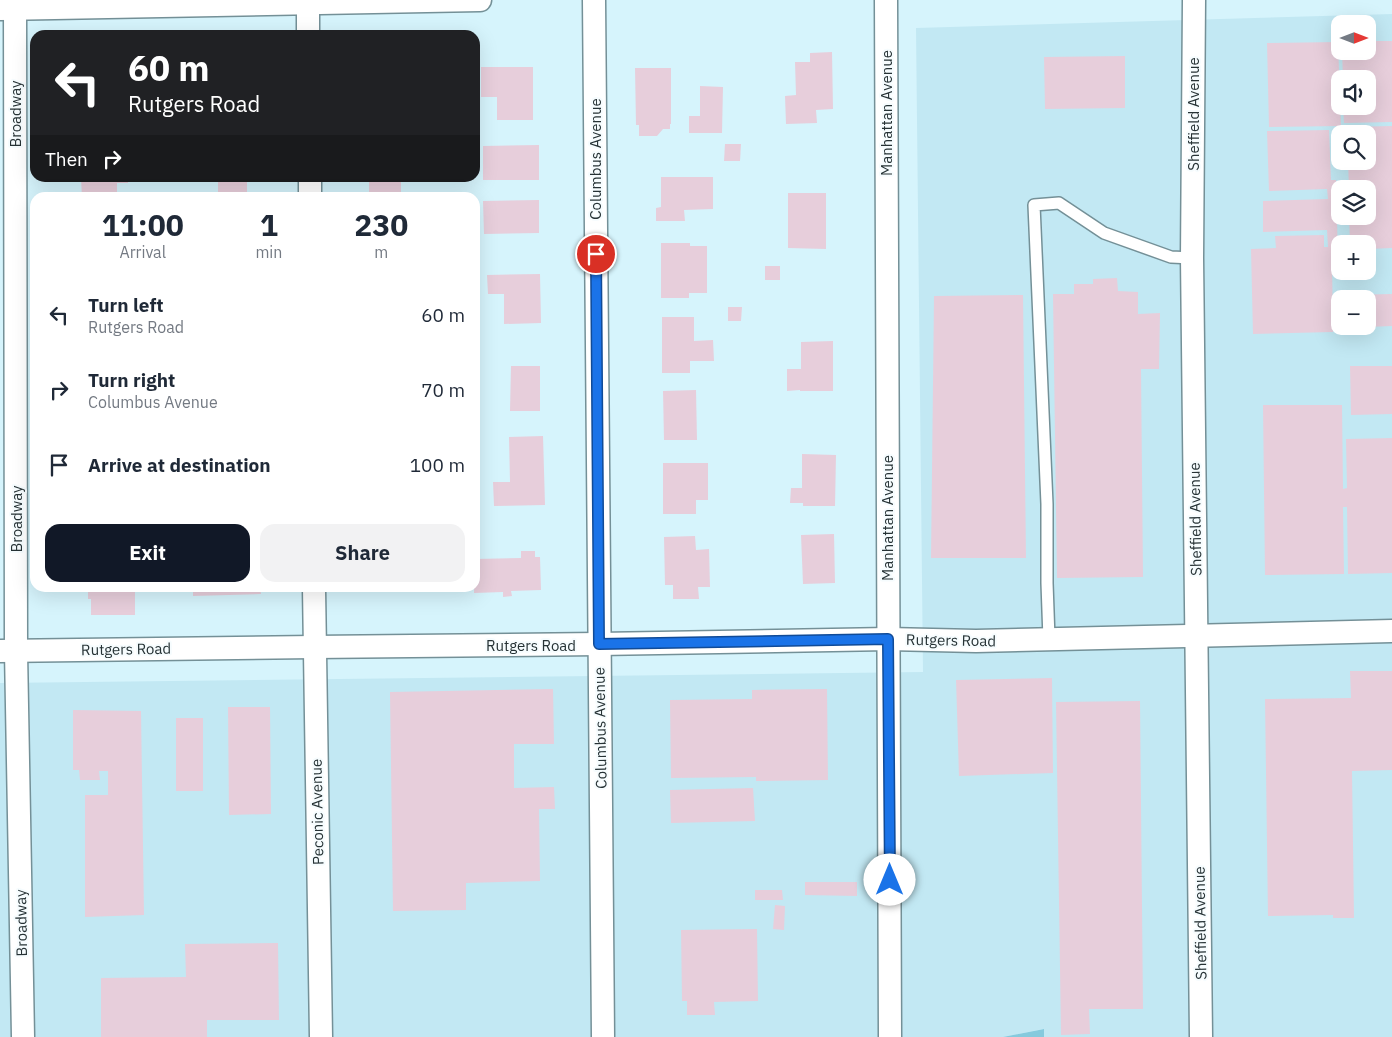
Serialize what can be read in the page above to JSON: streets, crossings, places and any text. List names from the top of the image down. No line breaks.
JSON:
{"streets":{"street":["Manhattan Avenue","Broadway","Sheffield Avenue","Columbus Avenue","Rutgers Road","Peconic Avenue"]},"crossings":[["Manhattan Avenue","Rutgers Road"],["Broadway","Rutgers Road"],["Sheffield Avenue","Rutgers Road"],["Columbus Avenue","Rutgers Road"],["Rutgers Road","Peconic Avenue"]],"north":"right","page":{"map_buttons":["+","−"],"turn":["60 m","Rutgers Road"],"then":"Then","eta":["11:00","Arrival","1","min","230","m"],"list":[{"name":"Turn left","note":"Rutgers Road","value":"60 m"},{"name":"Turn right","note":"Columbus Avenue","value":"70 m"},{"name":"Arrive at destination","value":"100 m"}],"buttons":["Exit","Share"]}}
